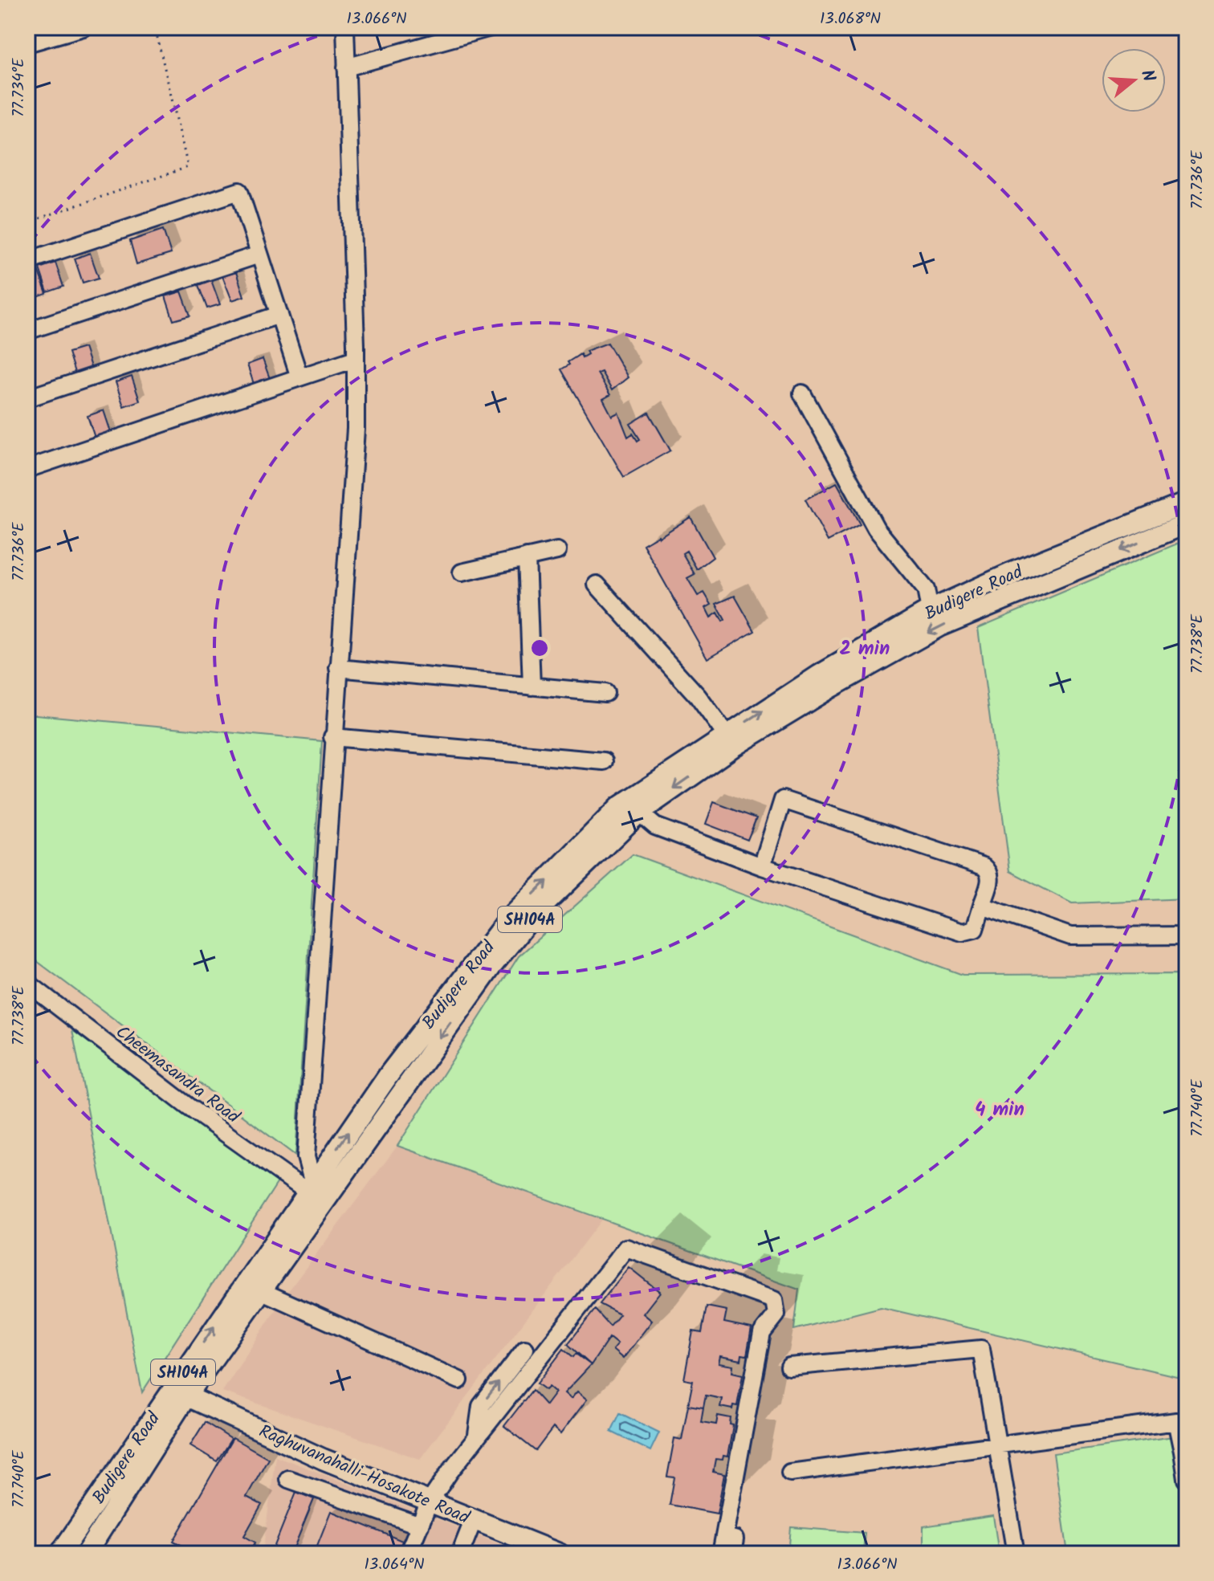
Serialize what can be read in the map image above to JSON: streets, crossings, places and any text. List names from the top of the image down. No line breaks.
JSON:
{"streets":{"main road":["Budigere Road","SH104A","Raghuvanahalli-Hosakote Road"],"street":["Cheemasandra Road"]},"crossings":[["Budigere Road","Cheemasandra Road"],["Budigere Road","Raghuvanahalli-Hosakote Road"]],"north":"right","coordinates":["13.066°N","13.068°N","77.734°E","77.736°E","77.738°E","77.740°E","13.064°N"],"rings":["2 min","4 min"]}
